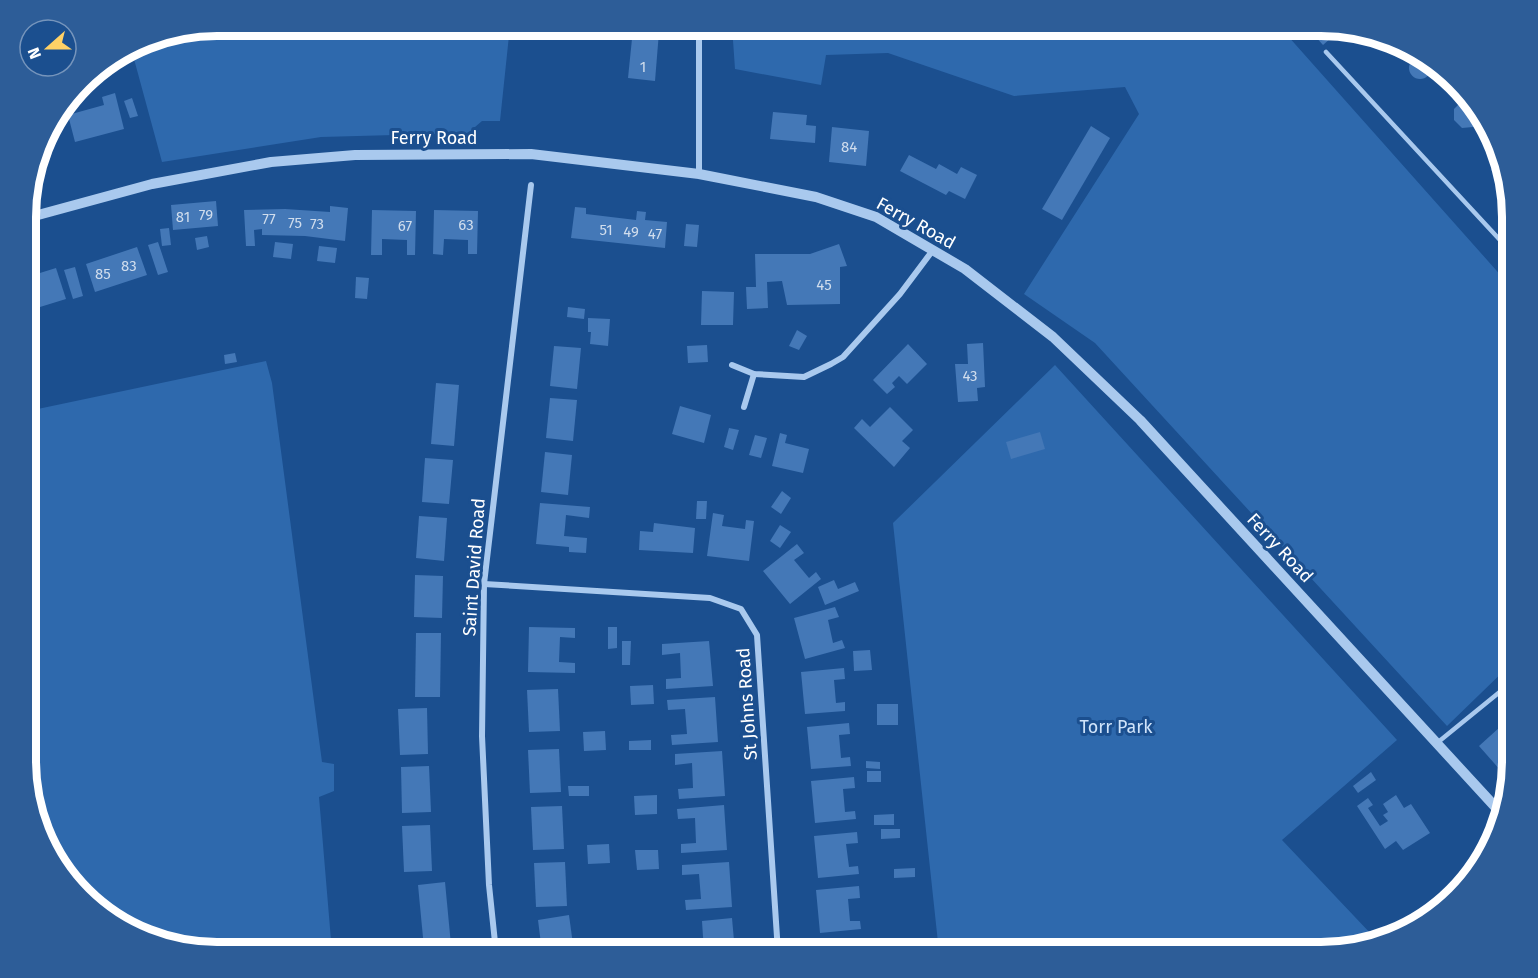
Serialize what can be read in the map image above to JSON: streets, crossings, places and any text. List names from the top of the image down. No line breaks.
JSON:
{"streets":{"street":["Ferry Road","Saint David Road","St Johns Road"]},"crossings":[["Saint David Road","St Johns Road"]],"parks":["Torr Park"],"house_numbers":["1","84","79","81","77","75","73","63","67","51","49","47","83","85","45","43"],"north":"left"}
